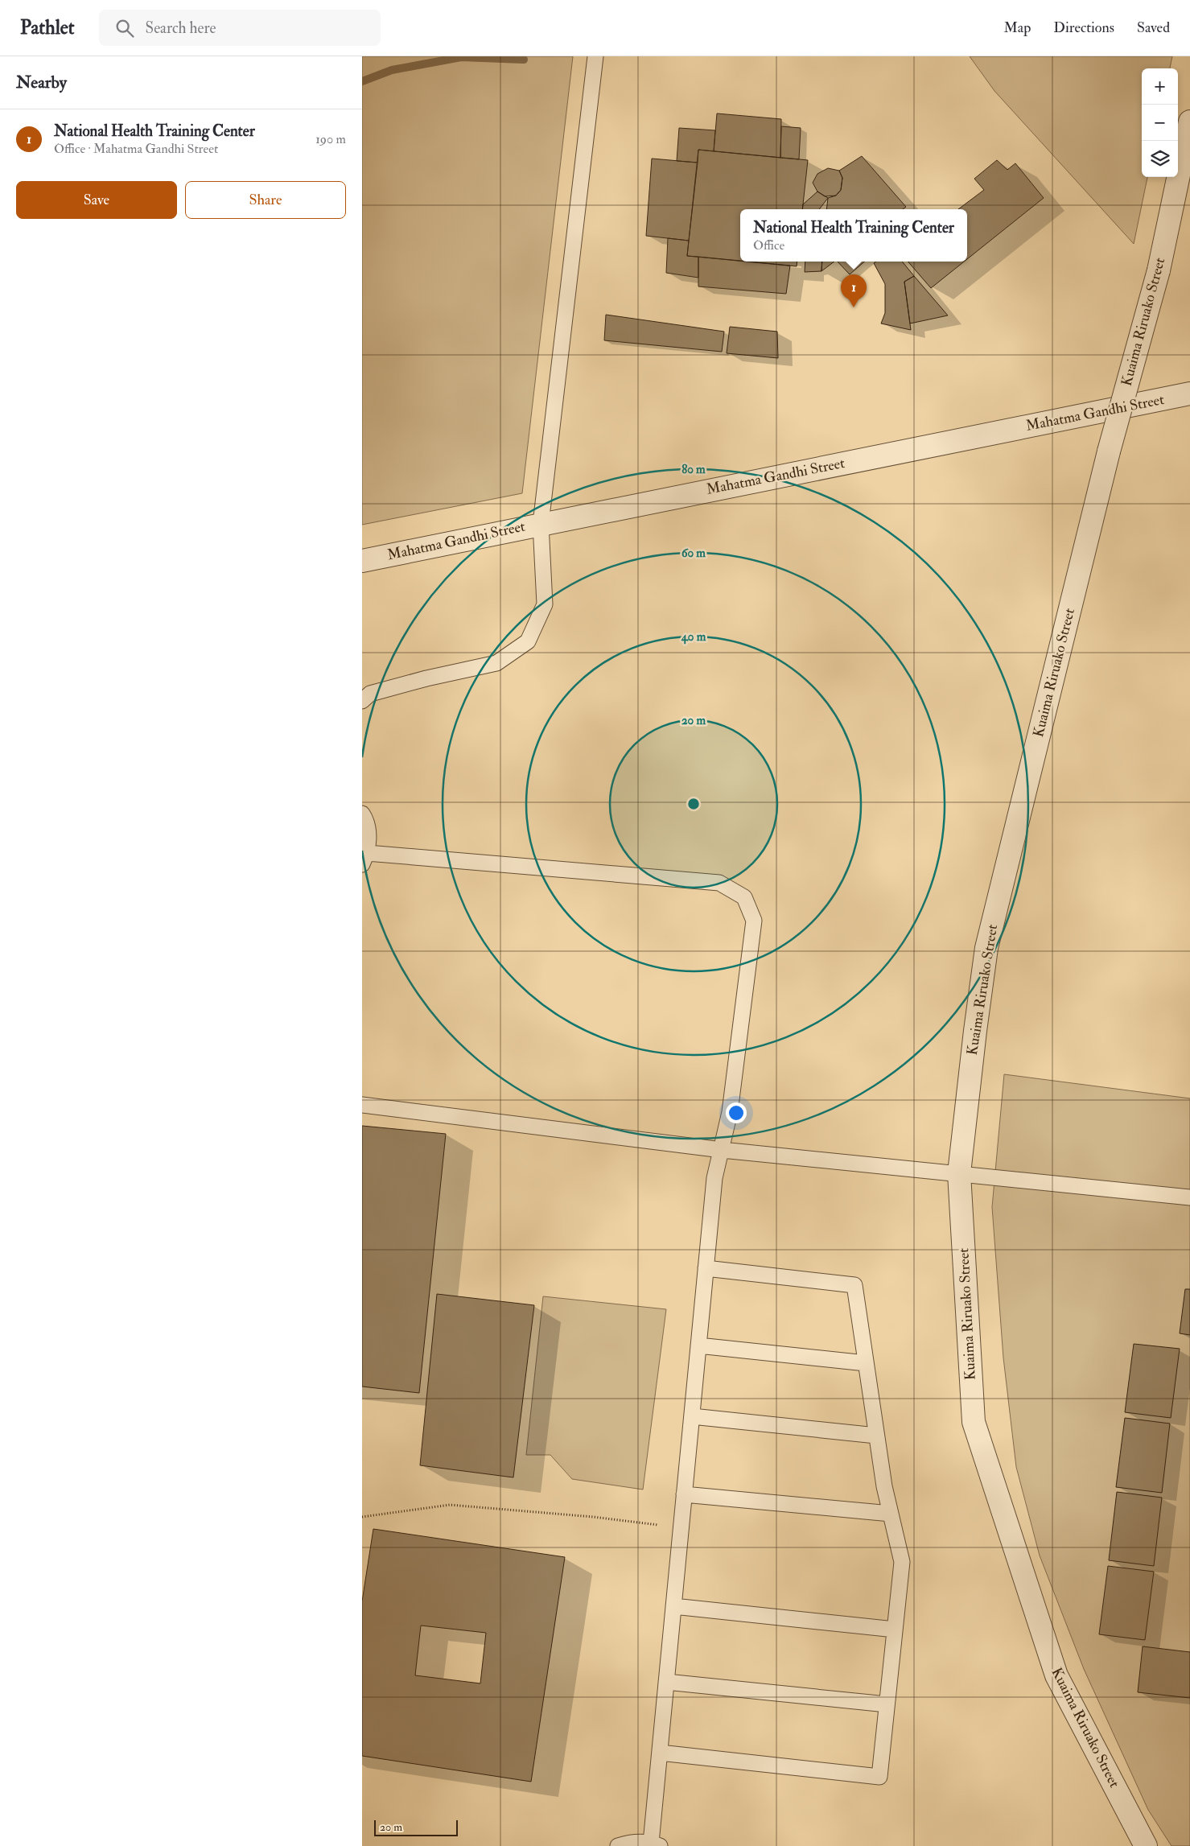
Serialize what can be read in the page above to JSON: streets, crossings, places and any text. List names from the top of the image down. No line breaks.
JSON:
{"streets":{"street":["Kuaima Riruako Street","Mahatma Gandhi Street"]},"scale_bar":"20 m","page":{"header":"Pathlet","search":"Search here","nav":["Map","Directions","Saved"],"heading":"Nearby","map_buttons":["+","−"],"list":[{"mark":"1","name":"National Health Training Center","note":"Office · Mahatma Gandhi Street","value":"190 m"}],"buttons":["Save","Share"],"popup":["National Health Training Center","Office"],"pins":"1","scale":"20 m"},"rings":["80 m","60 m","40 m","20 m"]}
